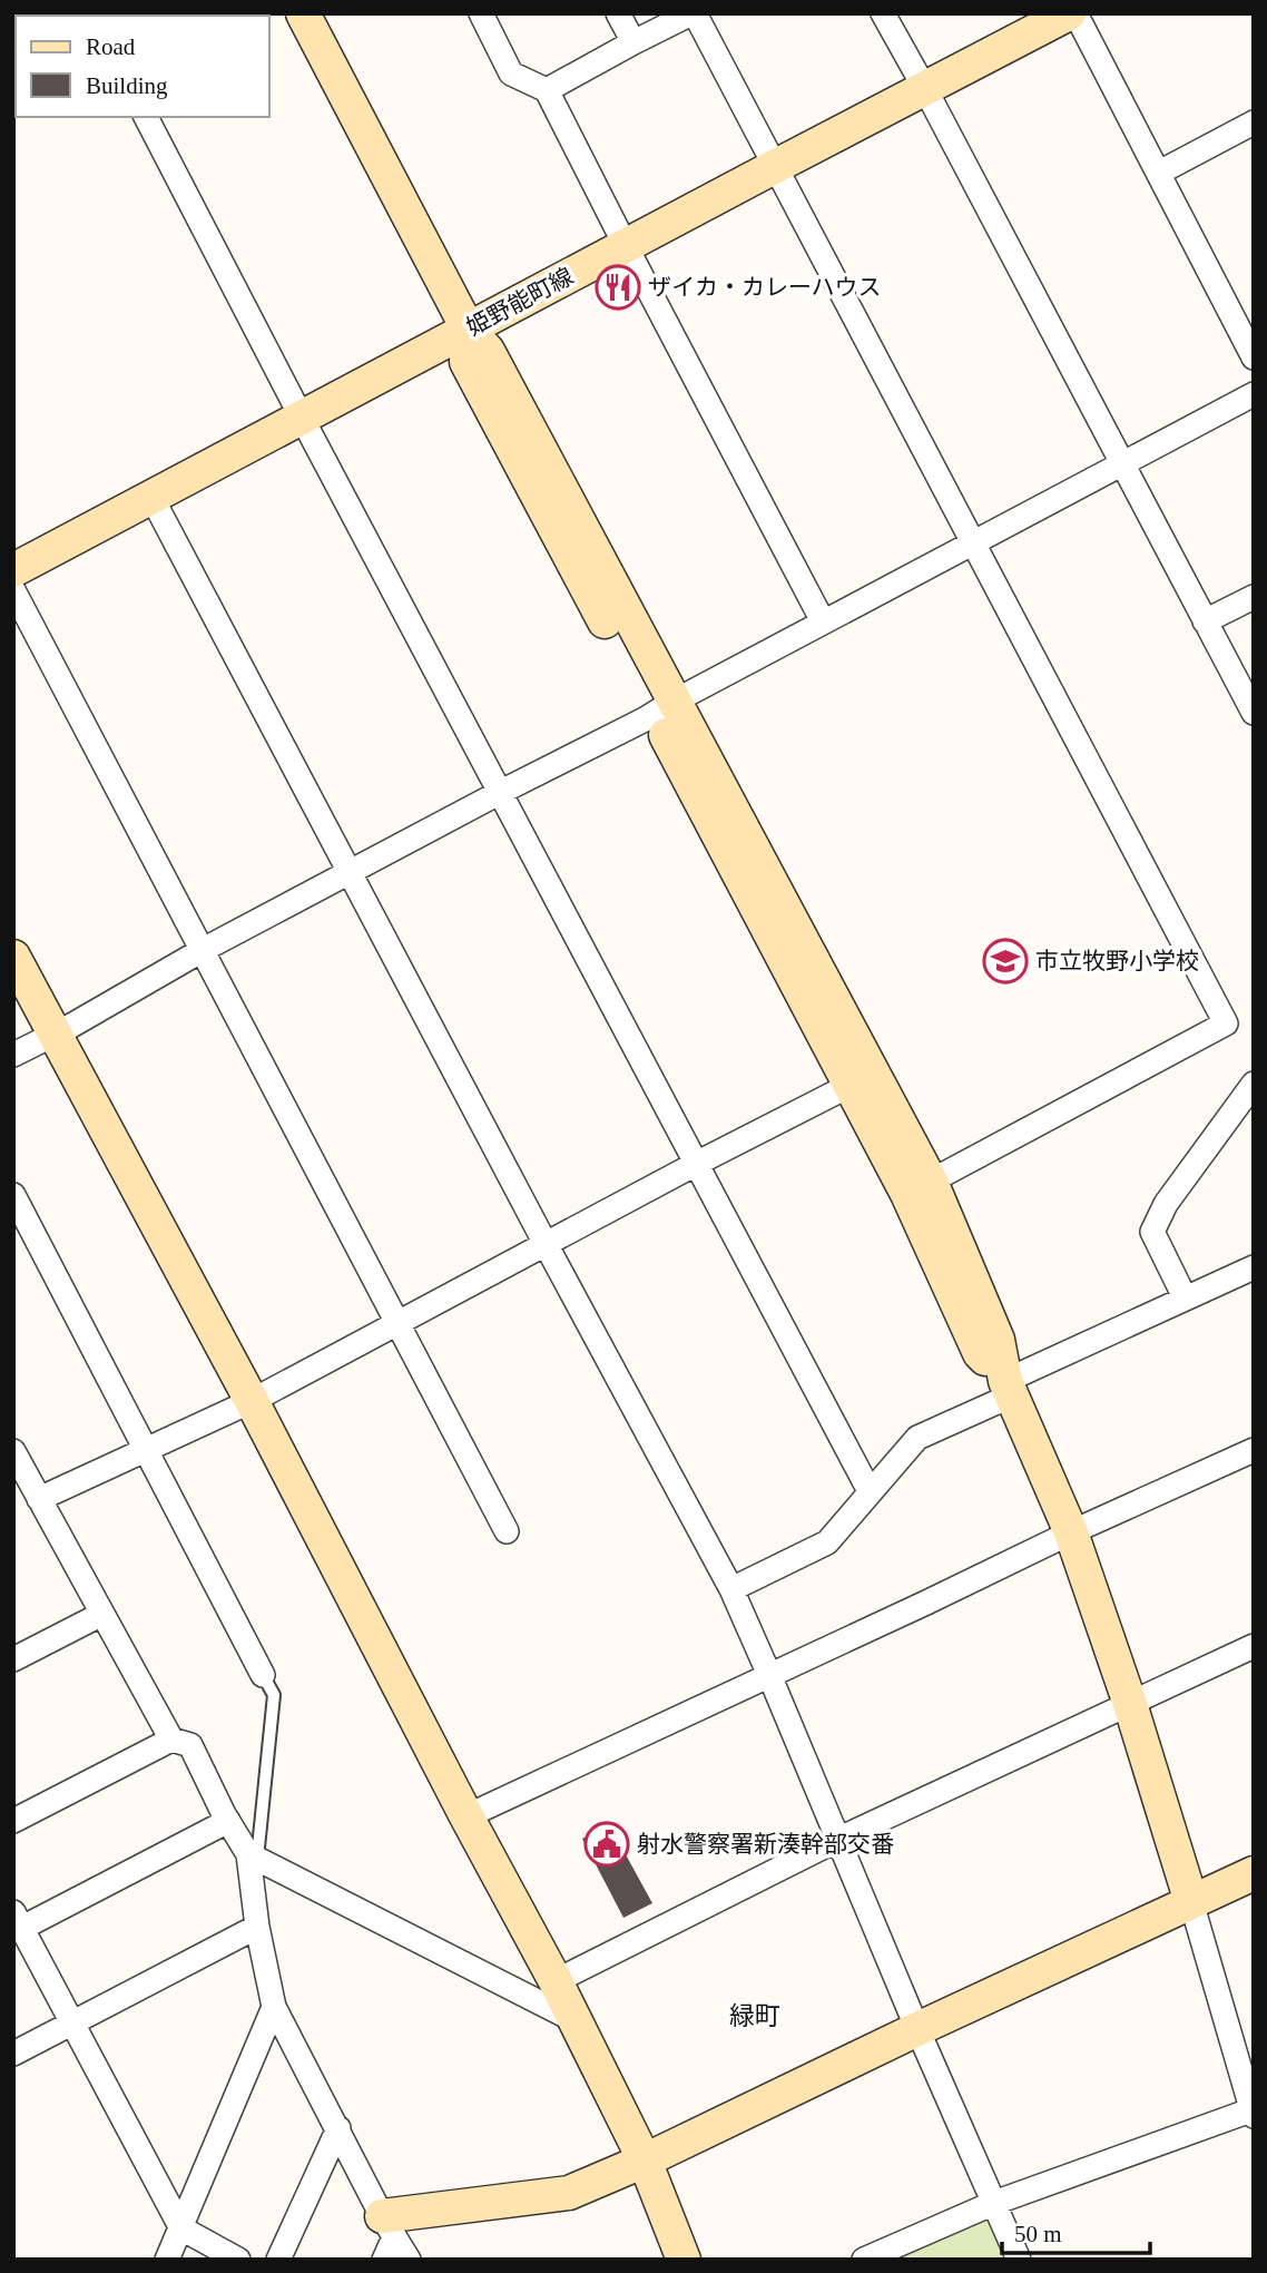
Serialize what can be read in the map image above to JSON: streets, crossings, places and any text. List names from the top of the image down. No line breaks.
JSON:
{"streets":{"street":["姫野能町線"]},"districts":["緑町"],"places":{"restaurant":["ザイカ・カレーハウス"],"school or university":["市立牧野小学校"],"public building":["射水警察署新湊幹部交番"]},"legend":["Road","Building"],"scale_bar":"50 m"}
